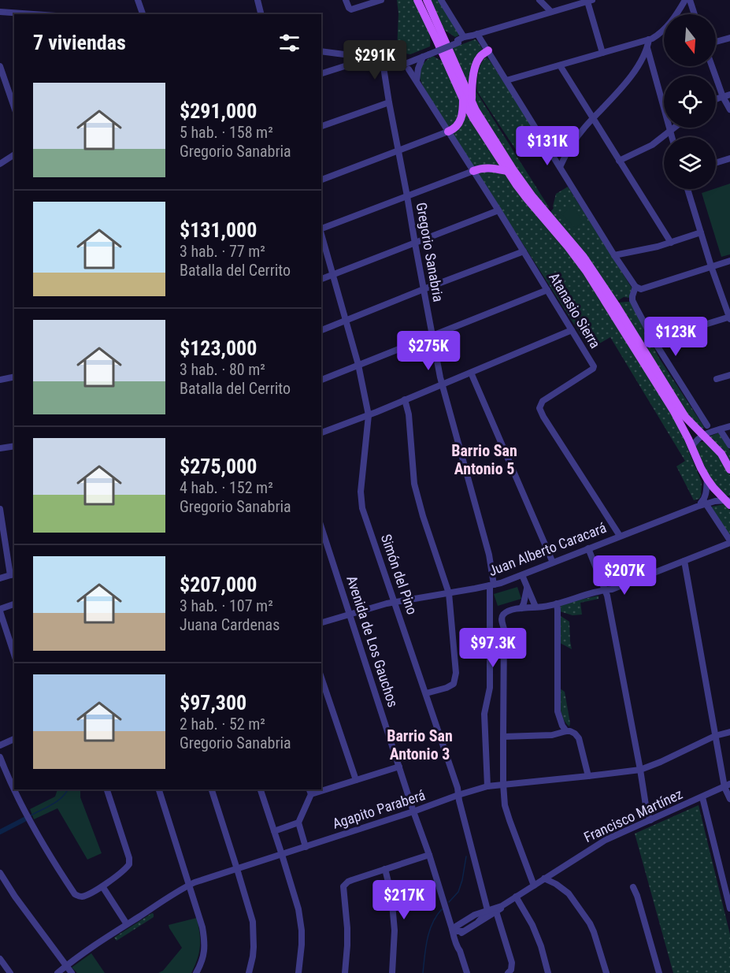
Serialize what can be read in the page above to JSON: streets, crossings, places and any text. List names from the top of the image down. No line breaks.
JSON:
{"streets":{"street":["Gregorio Sanabria","Atanasio Sierra","Juan Alberto Caracará","Simón del Pino","Avenida de Los Gauchos","Agapito Paraberá","Francisco Martínez"]},"crossings":[["Gregorio Sanabria","Juan Alberto Caracará"],["Gregorio Sanabria","Agapito Paraberá"],["Atanasio Sierra","Juan Alberto Caracará"],["Juan Alberto Caracará","Simón del Pino"],["Juan Alberto Caracará","Avenida de Los Gauchos"],["Simón del Pino","Agapito Paraberá"],["Simón del Pino","Francisco Martínez"],["Avenida de Los Gauchos","Agapito Paraberá"],["Avenida de Los Gauchos","Francisco Martínez"]],"districts":["Barrio San Antonio 5","Barrio San Antonio 3"],"north":"bottom","page":{"heading":"7 viviendas","price":["$291K","$131K","$123K","$275K","$207K","$97.3K","$217K"],"list":[{"name":"$291,000","note":"5 hab. · 158 m² · Gregorio Sanabria"},{"name":"$131,000","note":"3 hab. · 77 m² · Batalla del Cerrito"},{"name":"$123,000","note":"3 hab. · 80 m² · Batalla del Cerrito"},{"name":"$275,000","note":"4 hab. · 152 m² · Gregorio Sanabria"},{"name":"$207,000","note":"3 hab. · 107 m² · Juana Cardenas"},{"name":"$97,300","note":"2 hab. · 52 m² · Gregorio Sanabria"}]}}
